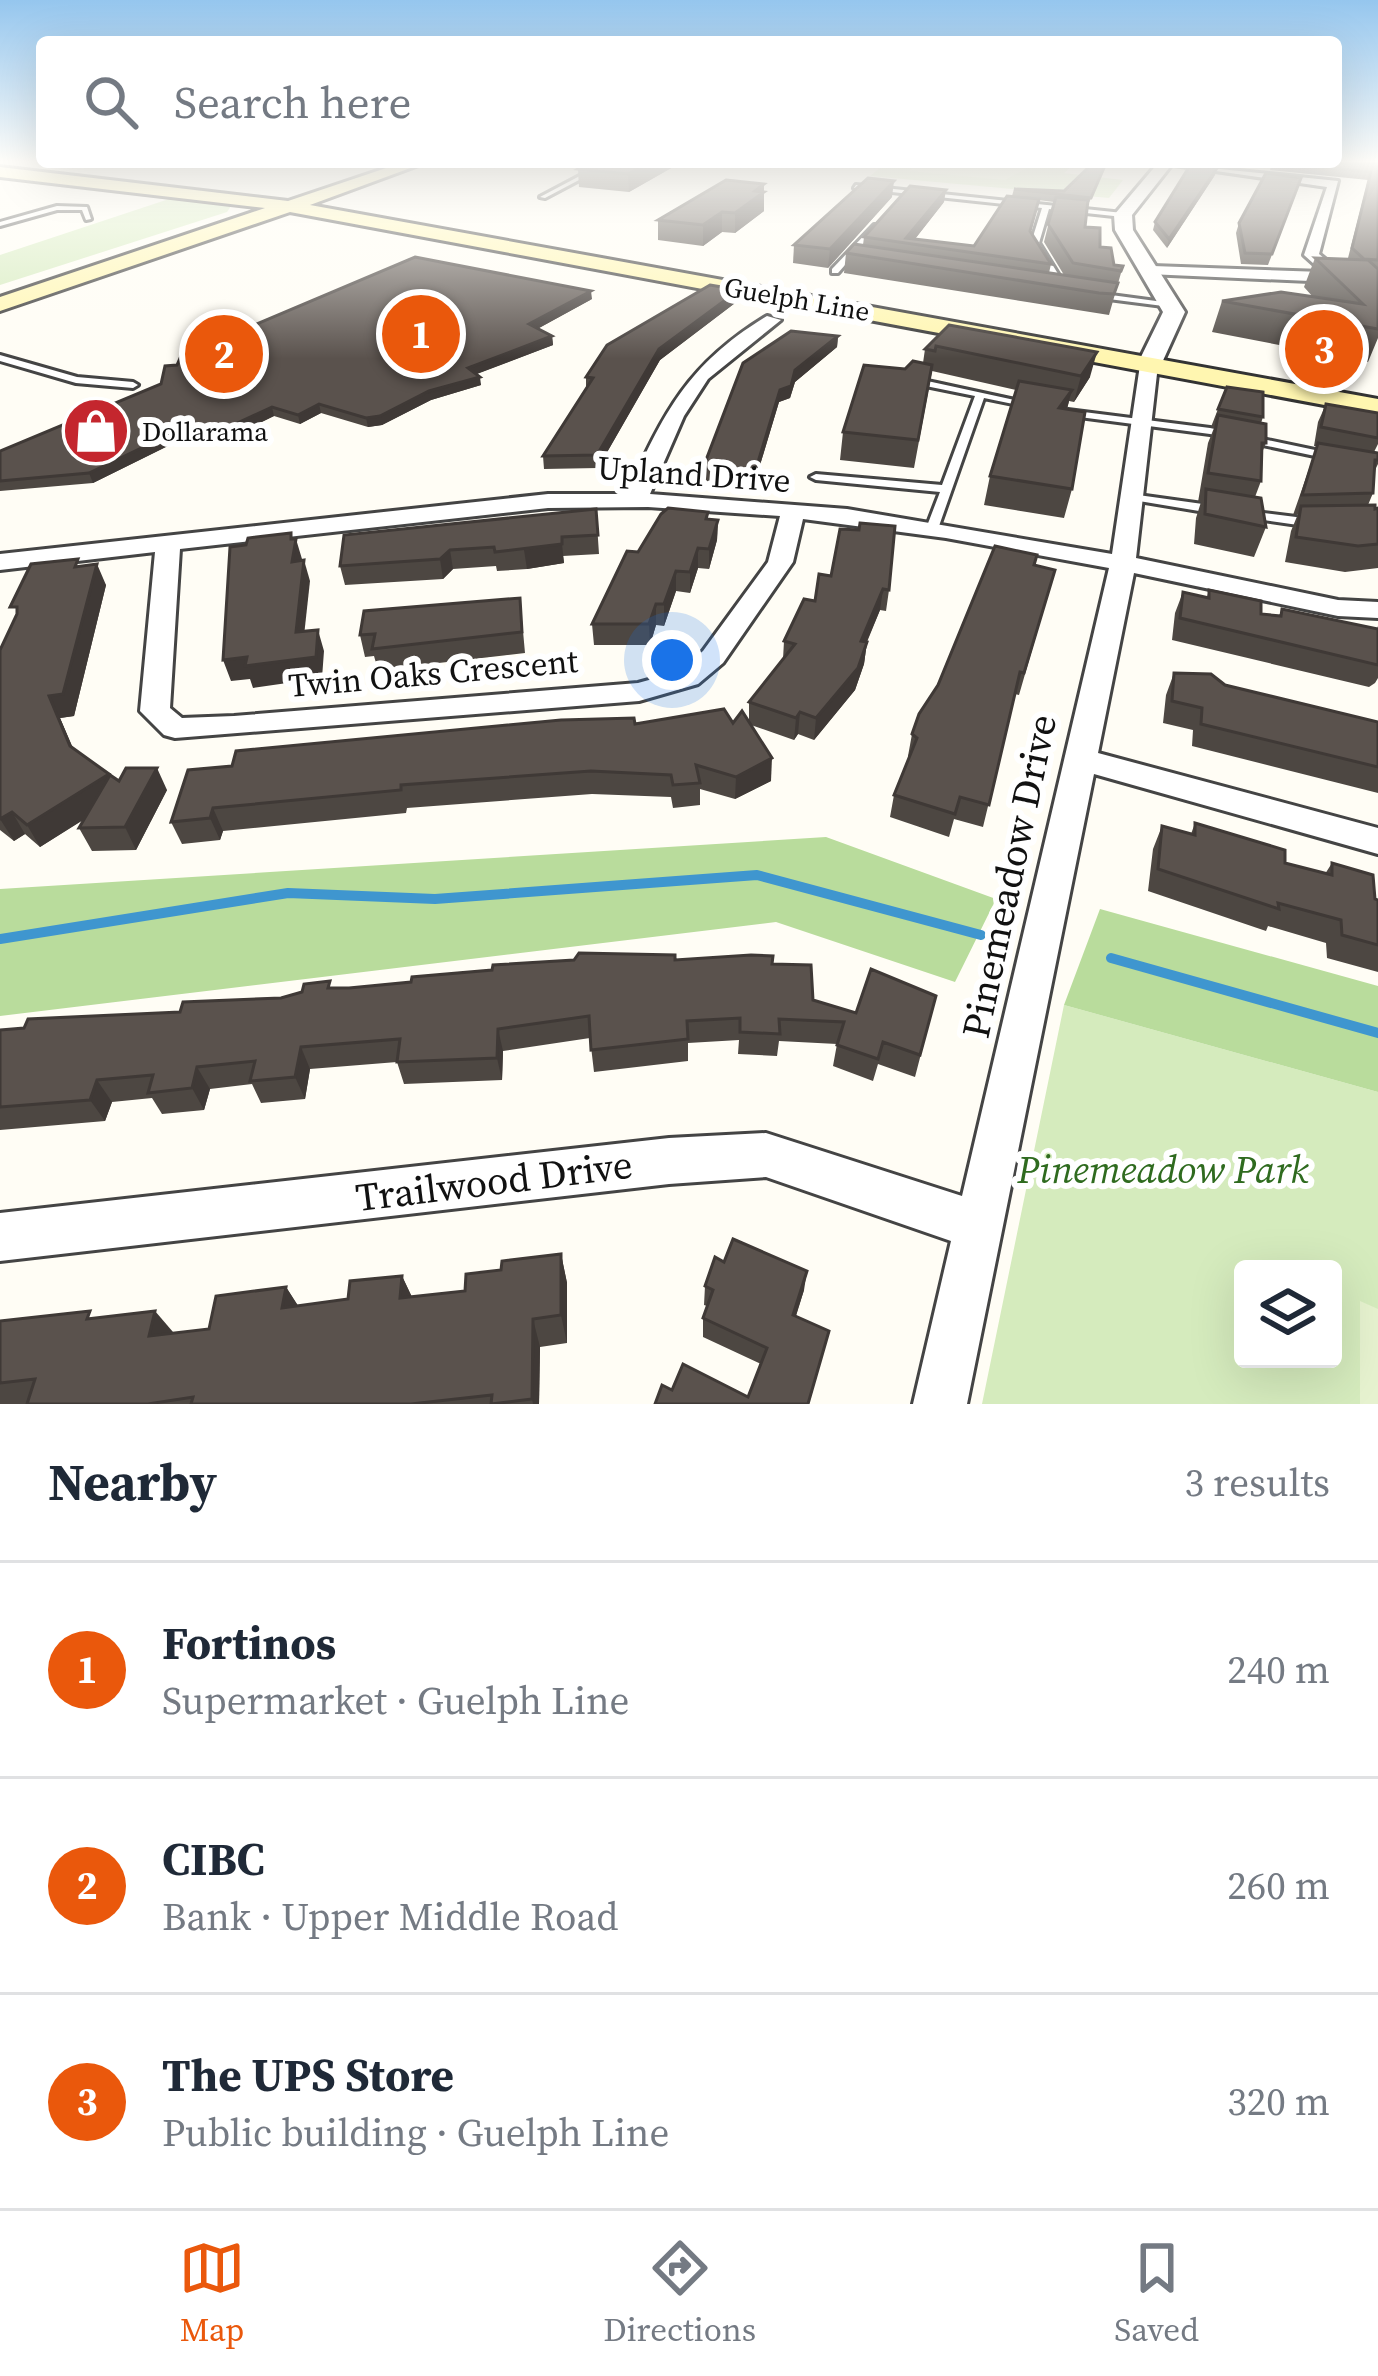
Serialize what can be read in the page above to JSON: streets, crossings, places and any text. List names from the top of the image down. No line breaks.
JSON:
{"streets":{"main road":["Guelph Line"],"street":["Upland Drive","Twin Oaks Crescent","Pinemeadow Drive","Trailwood Drive"]},"crossings":[["Guelph Line","Pinemeadow Drive"],["Upland Drive","Twin Oaks Crescent"],["Upland Drive","Pinemeadow Drive"],["Pinemeadow Drive","Trailwood Drive"]],"parks":["Pinemeadow Park"],"places":{"shop":["Dollarama"]},"page":{"search":"Search here","pins":["1","3","2"],"heading":["Nearby","3 results"],"list":[{"mark":"1","name":"Fortinos","note":"Supermarket · Guelph Line","value":"240 m"},{"mark":"2","name":"CIBC","note":"Bank · Upper Middle Road","value":"260 m"},{"mark":"3","name":"The UPS Store","note":"Public building · Guelph Line","value":"320 m"}],"nav":["Map","Directions","Saved"]}}
